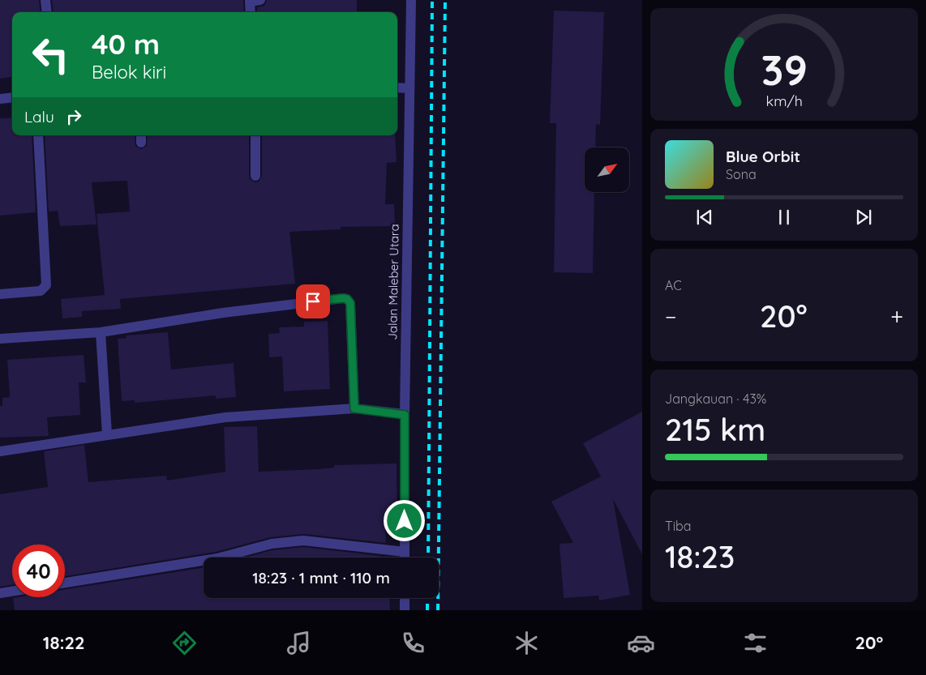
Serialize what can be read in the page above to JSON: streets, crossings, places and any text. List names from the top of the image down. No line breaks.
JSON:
{"streets":{"street":["Jalan Maleber Utara"]},"north":"top right","page":{"turn":["40 m","Belok kiri"],"then":"Lalu","song":["Blue Orbit","Sona"],"tile":["AC",["Jangkauan · 43%","215 km"],["Tiba","18:23"]],"heat":["−","20°","+"],"limit":"40","trip":"18:23 · 1 mnt · 110 m","tabs":["18:22","20°"],"gauge":["39","km/h"]}}
